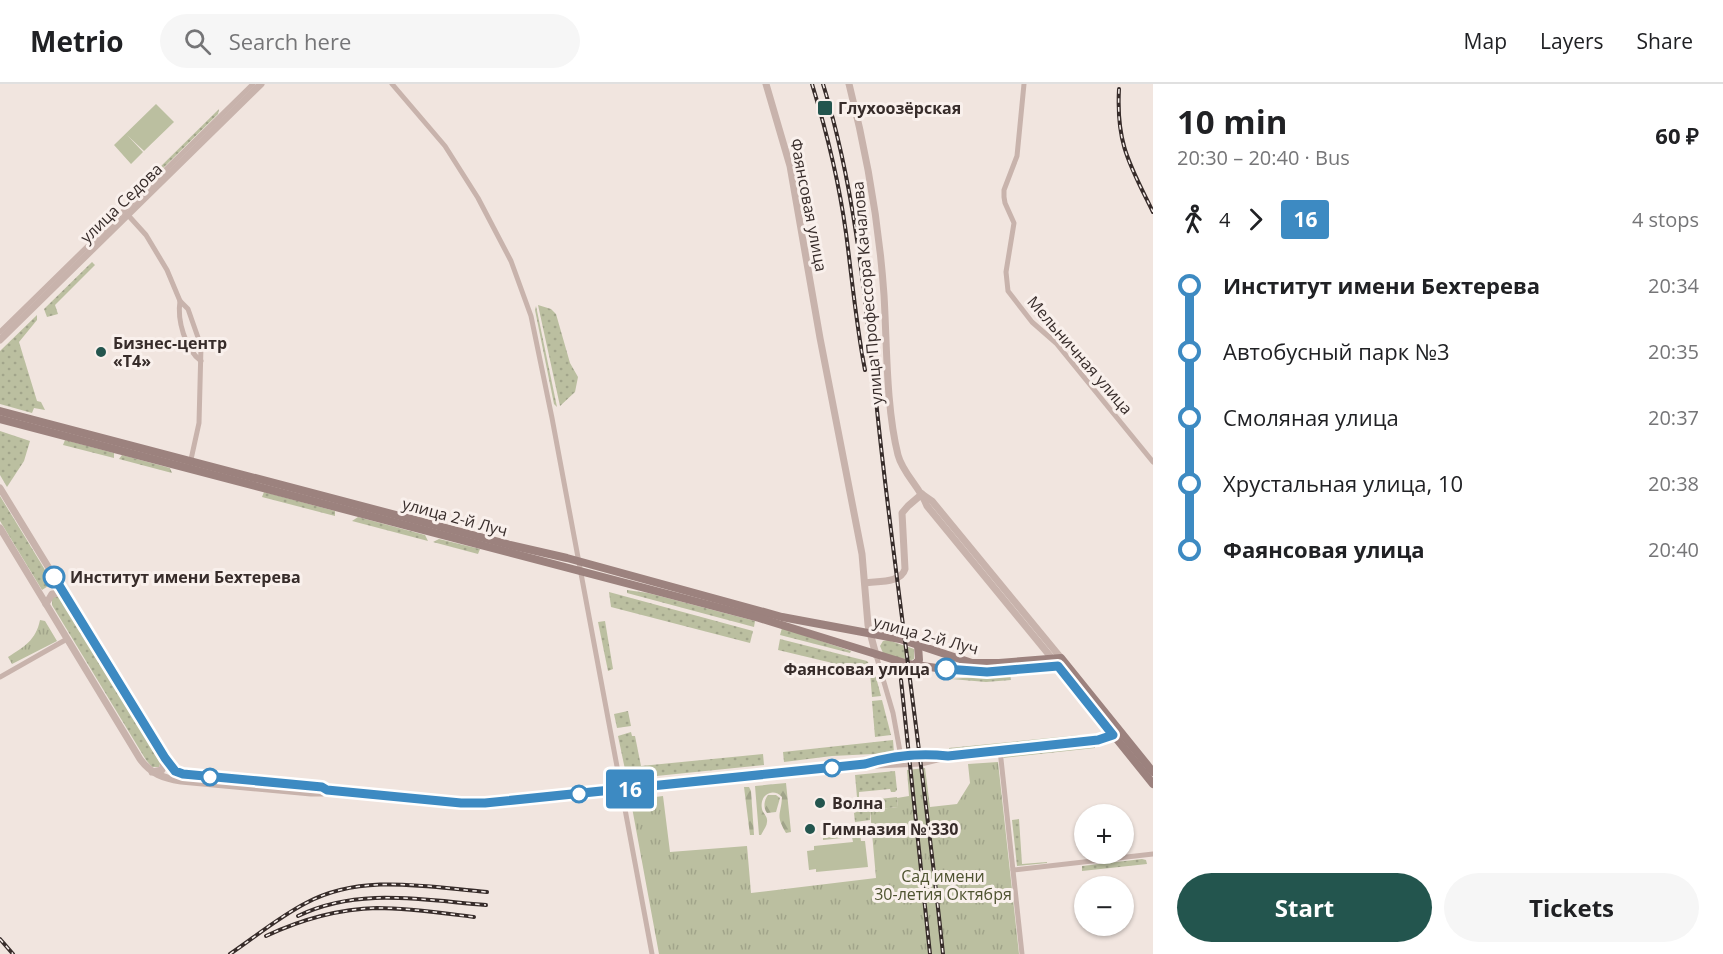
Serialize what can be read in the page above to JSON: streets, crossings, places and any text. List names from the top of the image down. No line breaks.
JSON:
{"streets":{"main road":["улица Профессора Качалова","улица 2-й Луч"],"street":["улица Седова","Фаянсовая улица","Мельничная улица"]},"crossings":[["Фаянсовая улица","улица 2-й Луч"],["улица Профессора Качалова","улица 2-й Луч"]],"parks":["Сад имени 30-летия Октября"],"places":{"transit":["Глухоозёрская"],"other":["Бизнес-центр «Т4»","Институт имени Бехтерева","Фаянсовая улица","Волна","Гимназия № 330"]},"lines":["bus line 16"],"page":{"header":"Metrio","search":"Search here","nav":["Map","Layers","Share"],"on_map":"16","heading":["10 min","20:30 – 20:40 · Bus","60 ₽"],"legs":["4","16","4 stops"],"list":[{"name":"Институт имени Бехтерева","value":"20:34"},{"name":"Автобусный парк №3","value":"20:35"},{"name":"Смоляная улица","value":"20:37"},{"name":"Хрустальная улица, 10","value":"20:38"},{"name":"Фаянсовая улица","value":"20:40"}],"map_buttons":["+","−"],"buttons":["Start","Tickets"]}}
